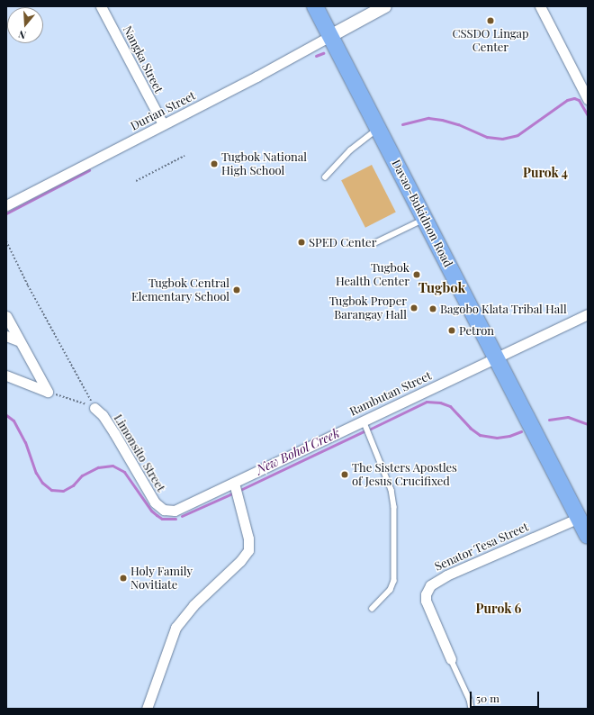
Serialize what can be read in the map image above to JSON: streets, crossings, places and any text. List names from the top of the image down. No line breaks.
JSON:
{"streets":{"highway":["Davao-Bukidnon Road"],"street":["Nangka Street","Durian Street","Rambutan Street","Limonsito Street","Senator Tesa Street"]},"crossings":[["Nangka Street","Durian Street"],["Durian Street","Davao-Bukidnon Road"],["Davao-Bukidnon Road","Rambutan Street"],["Davao-Bukidnon Road","Senator Tesa Street"],["Rambutan Street","Limonsito Street"]],"districts":["Purok 4","Tugbok","Purok 6"],"water":["New Bohol Creek"],"places":["CSSDO Lingap Center","Tugbok National High School","SPED Center","Tugbok Health Center","Tugbok Central Elementary School","Tugbok Proper Barangay Hall","Bagobo Klata Tribal Hall","Petron","The Sisters Apostles of Jesus Crucifixed","Holy Family Novitiate"],"scale_bar":"50 m","north":"bottom"}
